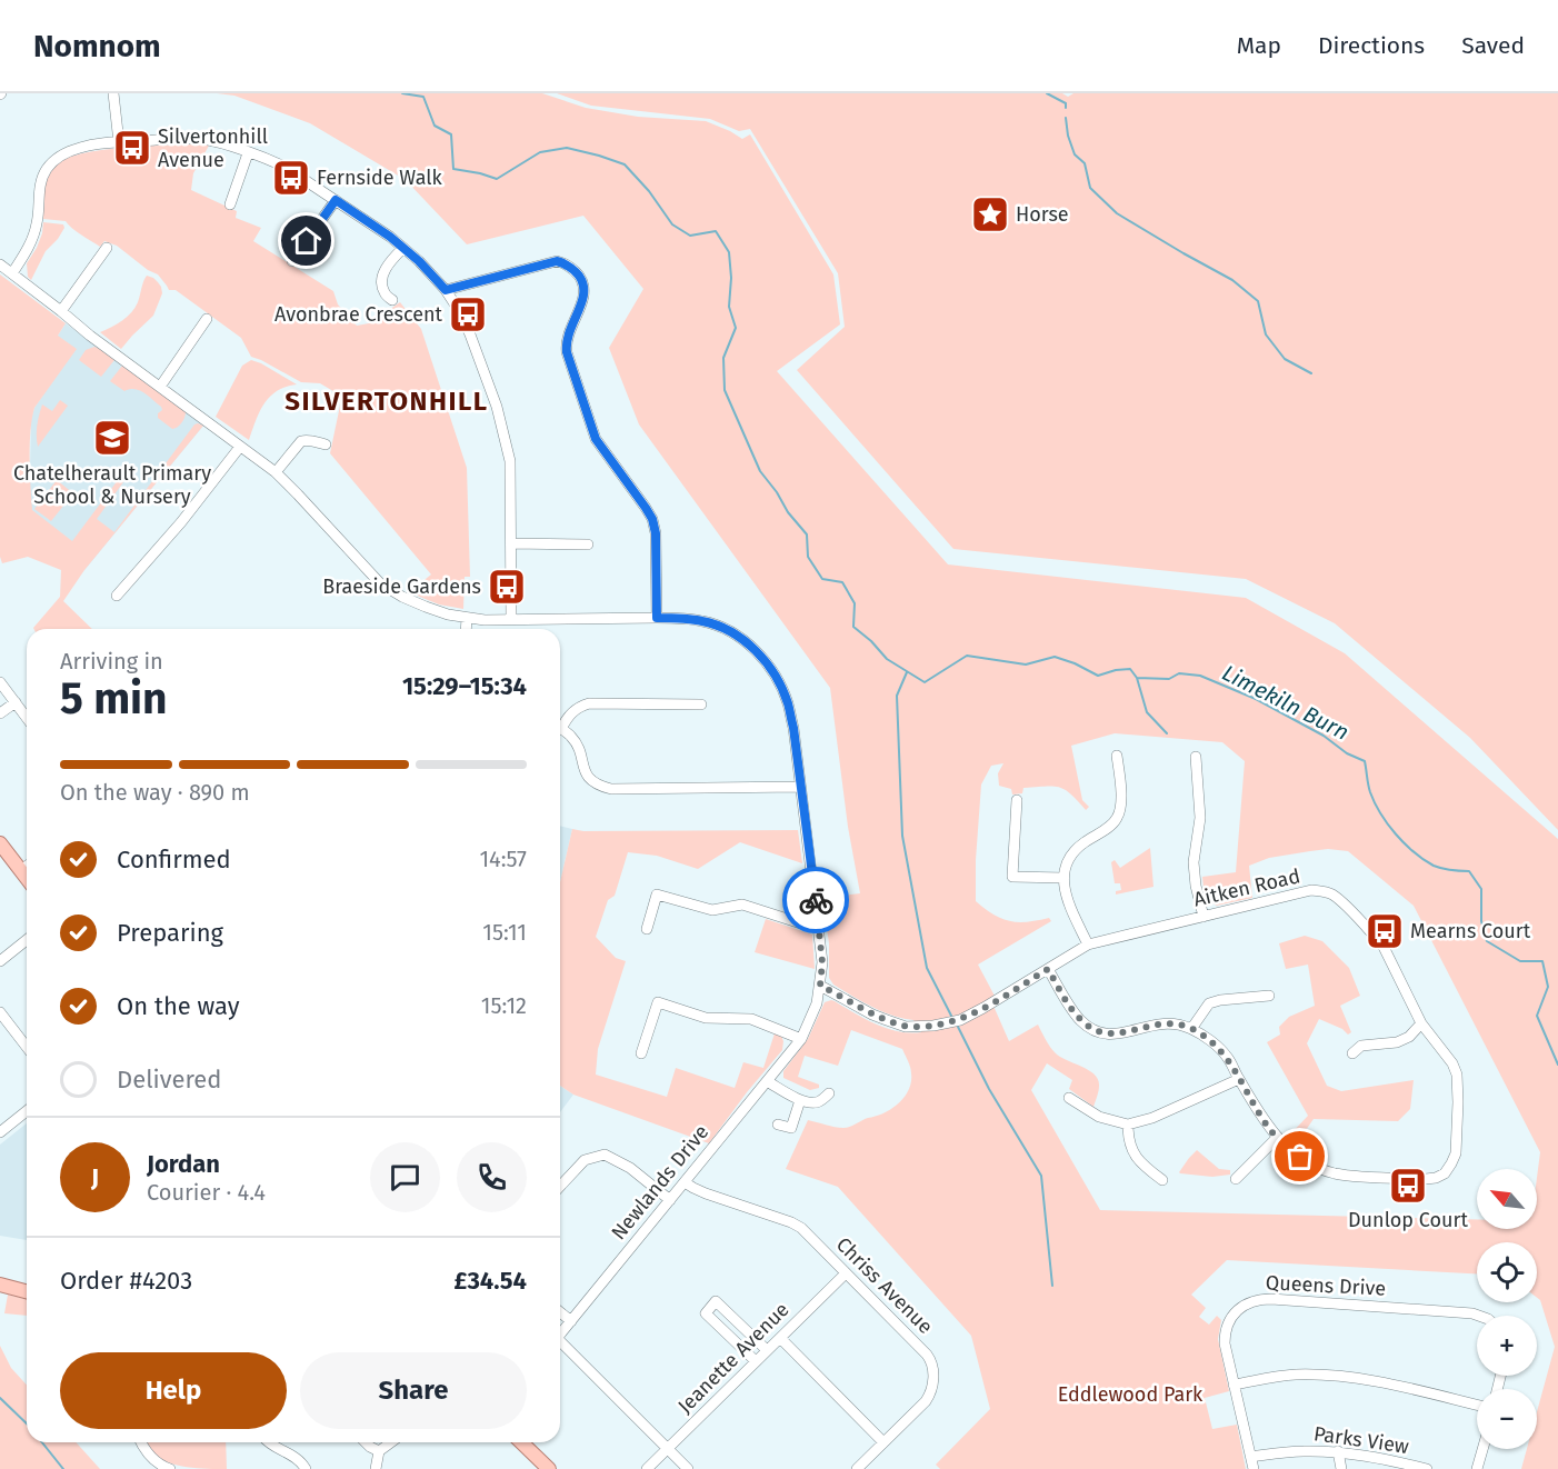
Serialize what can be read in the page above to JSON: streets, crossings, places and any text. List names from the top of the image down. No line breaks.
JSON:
{"streets":{"street":["Aitken Road","Newlands Drive","Chriss Avenue","Queens Drive","Jeanette Avenue","Parks View"]},"crossings":[["Newlands Drive","Chriss Avenue"],["Chriss Avenue","Jeanette Avenue"],["Queens Drive","Parks View"]],"districts":["SILVERTONHILL"],"water":["Limekiln Burn"],"parks":["Eddlewood Park"],"places":{"bus stop":["Silvertonhill Avenue","Fernside Walk","Avonbrae Crescent","Braeside Gardens","Mearns Court","Dunlop Court"],"place":["Horse"],"school or university":["Chatelherault Primary School & Nursery"]},"north":"top left","page":{"header":"Nomnom","nav":["Map","Directions","Saved"],"heading":["5 min","Arriving in","15:29–15:34"],"panel":["Jordan","Courier · 4.4","Order #4203","£34.54"],"bar":"On the way · 890 m","list":[["Confirmed","14:57"],["Preparing","15:11"],["On the way","15:12"],"Delivered"],"round":"J","map_buttons":["+","−"],"buttons":["Help","Share"]}}
